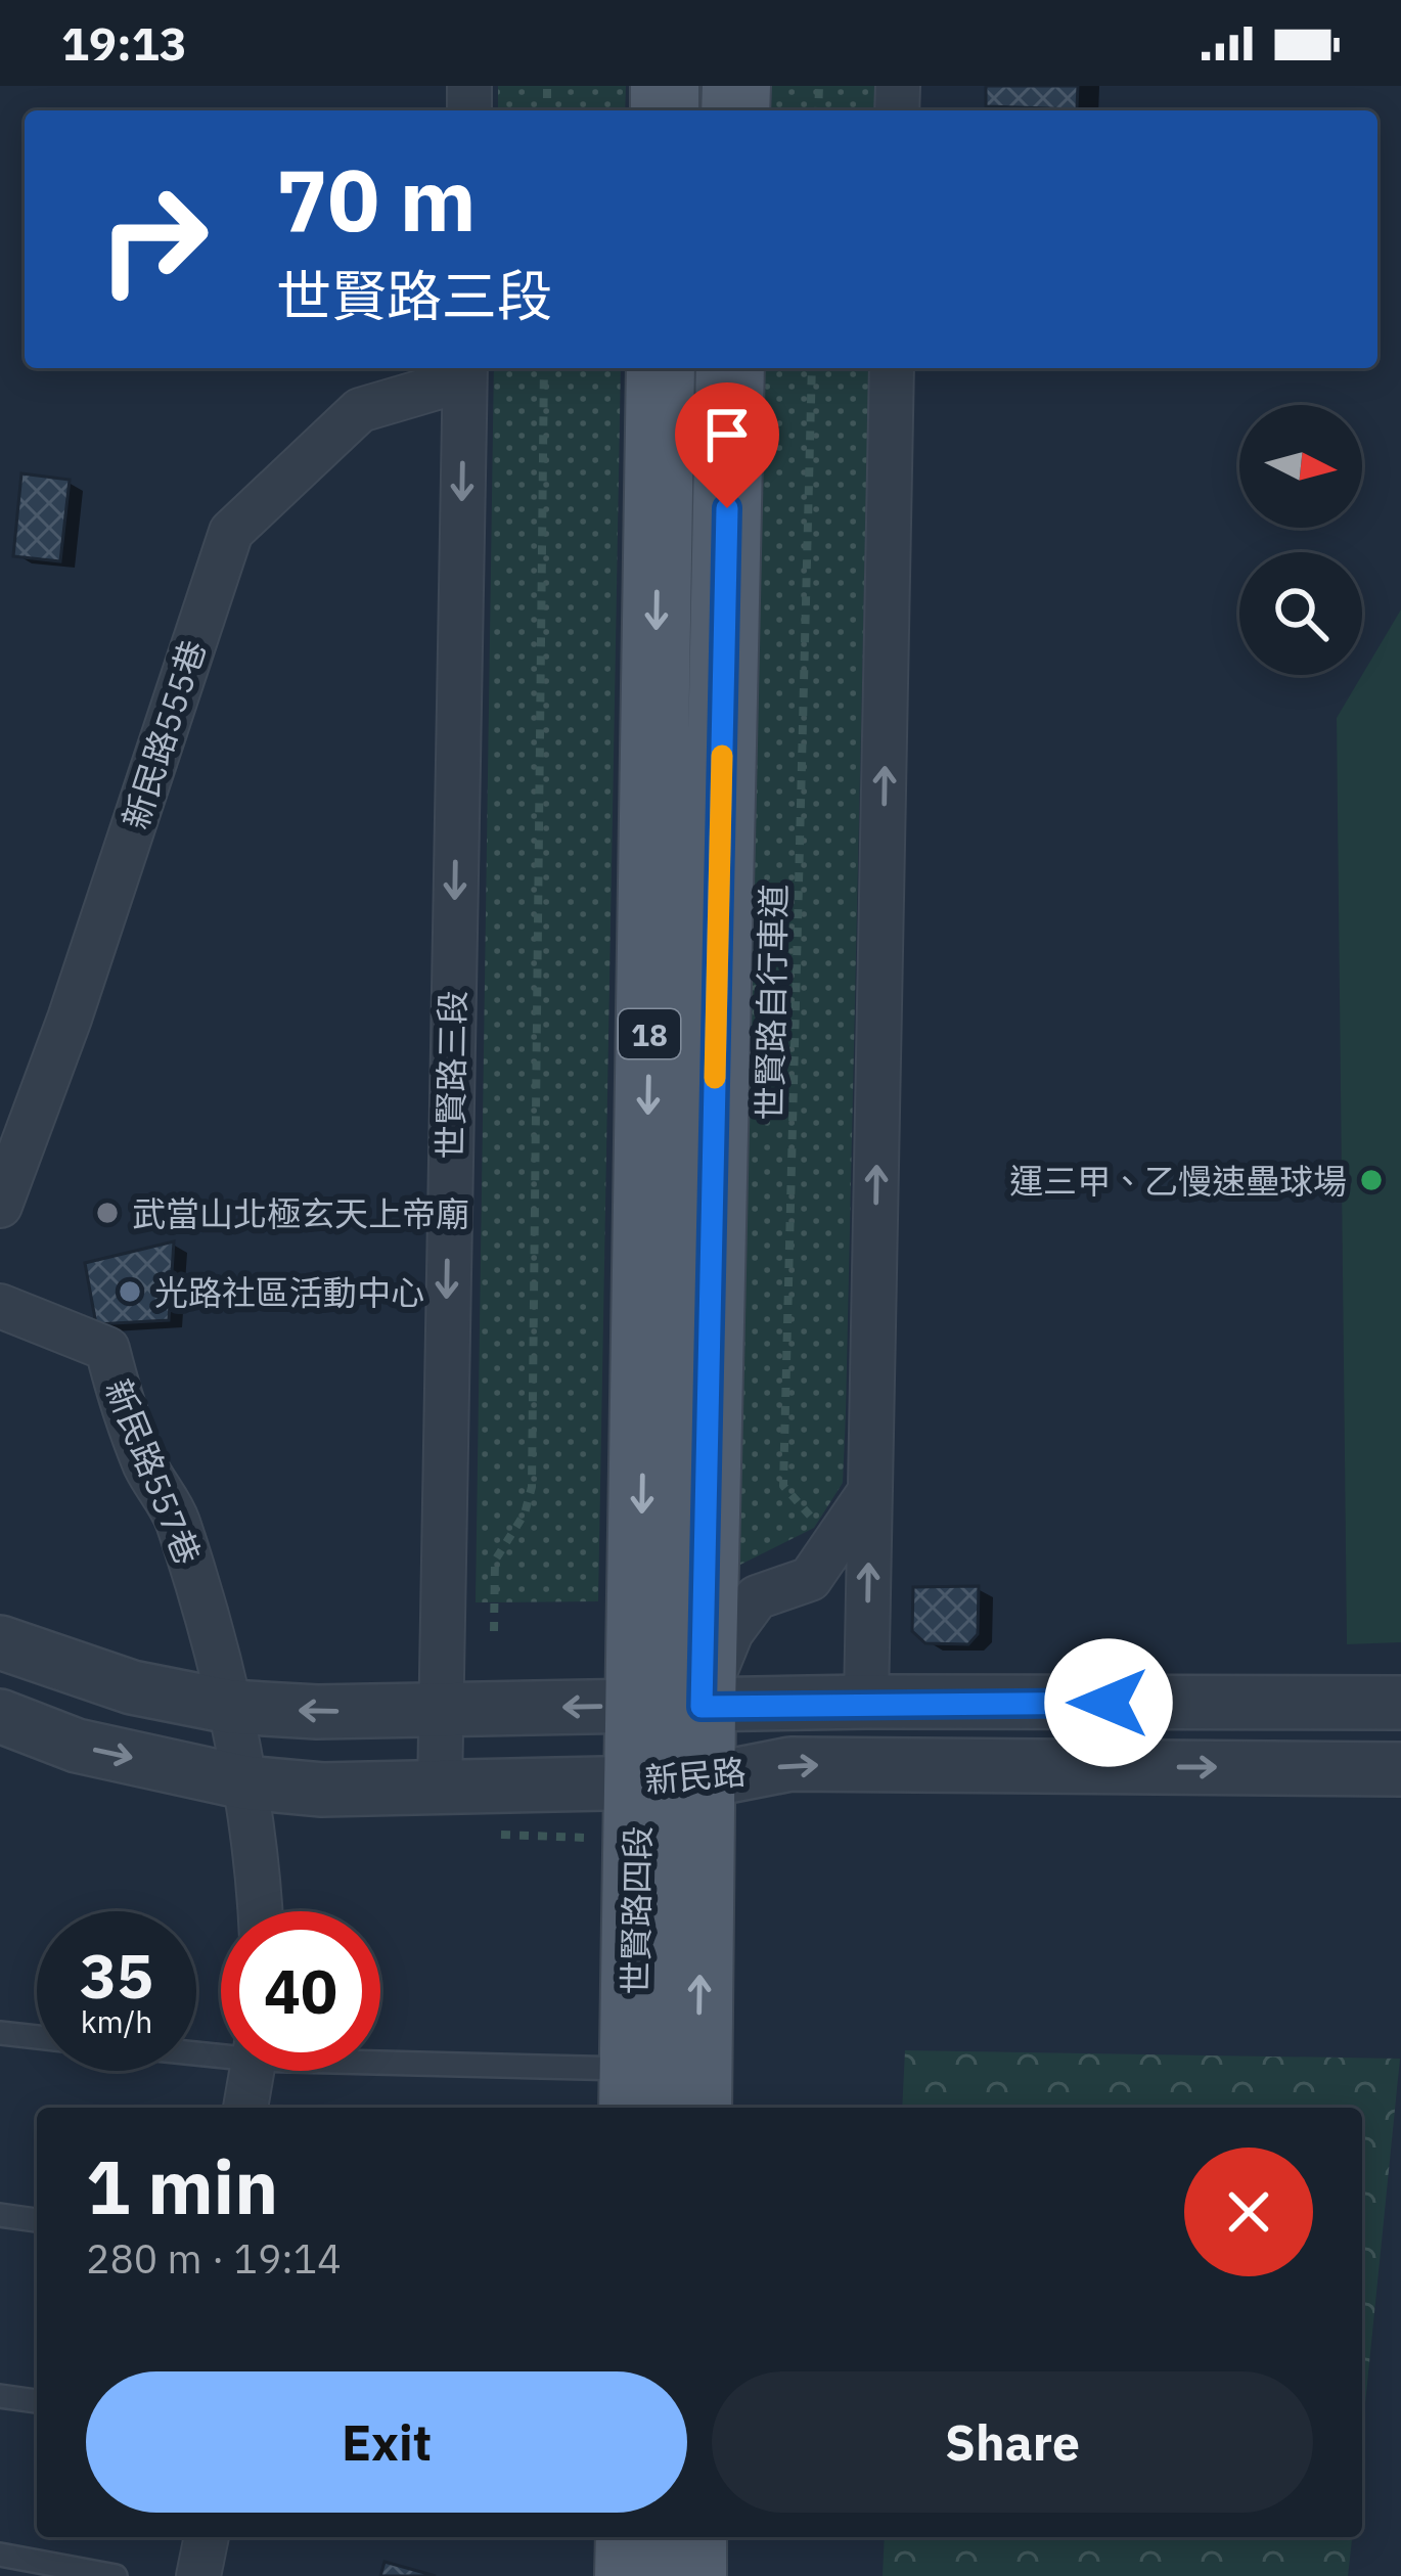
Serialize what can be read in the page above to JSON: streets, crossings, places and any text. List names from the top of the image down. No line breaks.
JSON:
{"streets":{"main road":["18","世賢路四段"],"street":["新民路555巷","世賢路三段","新民路557巷","新民路"],"path":["世賢路自行車道"]},"crossings":[["新民路555巷","世賢路三段"],["18","新民路"],["18","世賢路四段"],["世賢路三段","新民路"],["新民路557巷","新民路"],["新民路","世賢路四段"]],"one_way":["世賢路三段"],"places":["運三甲、乙慢速壘球場","武當山北極玄天上帝廟","光路社區活動中心"],"north":"right","page":{"status":"19:13","turn":["70 m","世賢路三段"],"speed":"35 km/h","limit":"40","heading":["1 min","280 m · 19:14"],"buttons":["Exit","Share"]}}
